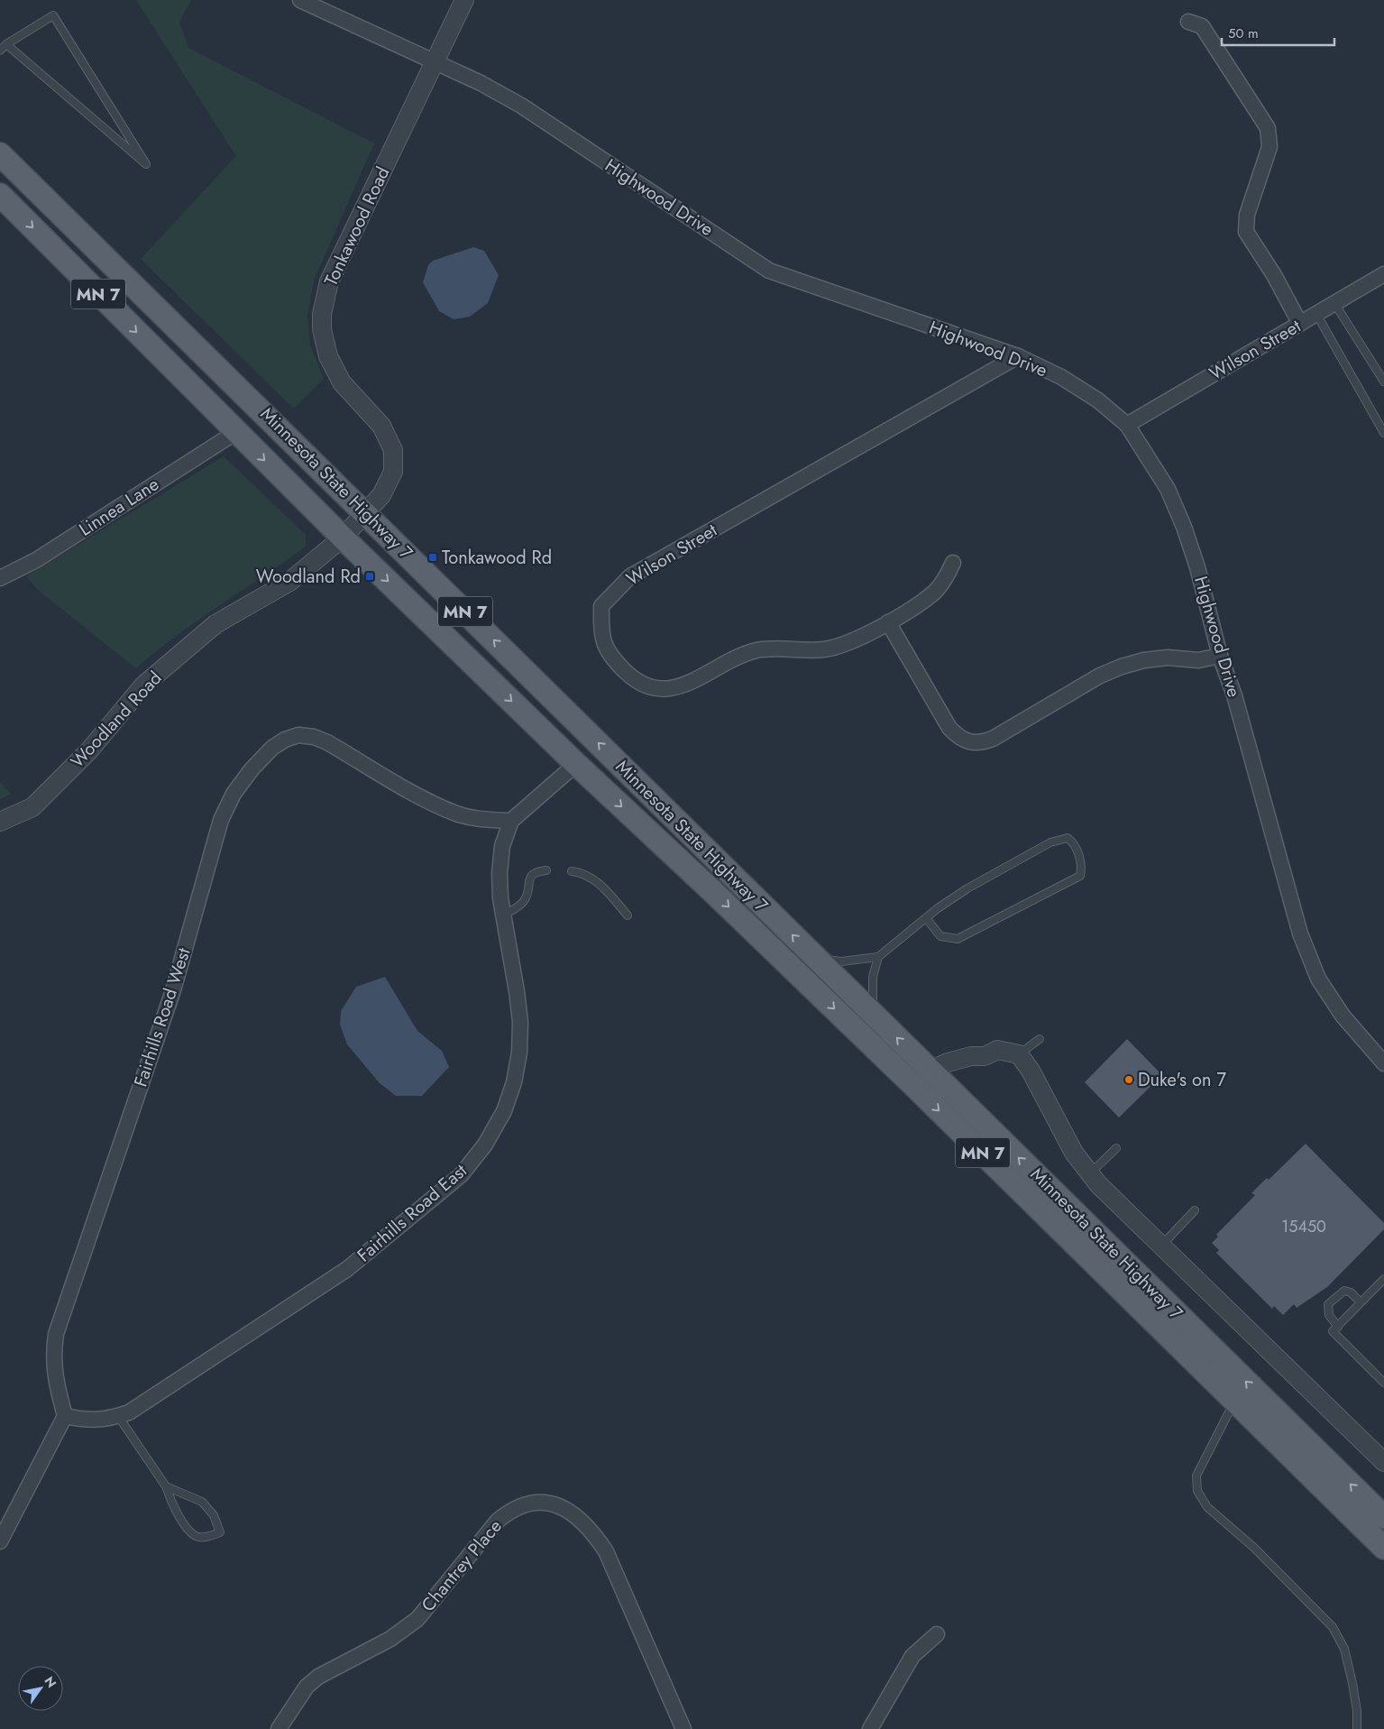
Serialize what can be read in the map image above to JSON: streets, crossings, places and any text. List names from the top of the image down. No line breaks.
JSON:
{"streets":{"main road":["MN 7","Minnesota State Highway 7"],"street":["Highwood Drive","Tonkawood Road","Wilson Street","Linnea Lane","Woodland Road","Fairhills Road West","Fairhills Road East","Chantrey Place"]},"crossings":[["Highwood Drive","Tonkawood Road"],["Highwood Drive","Wilson Street"],["Tonkawood Road","Minnesota State Highway 7"],["Tonkawood Road","Woodland Road"],["Minnesota State Highway 7","Linnea Lane"],["Minnesota State Highway 7","Woodland Road"],["Minnesota State Highway 7","Fairhills Road East"],["Fairhills Road West","Fairhills Road East"]],"places":{"transit":["Tonkawood Rd","Woodland Rd"],"other":["Duke's on 7"]},"house_numbers":["15450"],"scale_bar":"50 m","north":"top right"}
